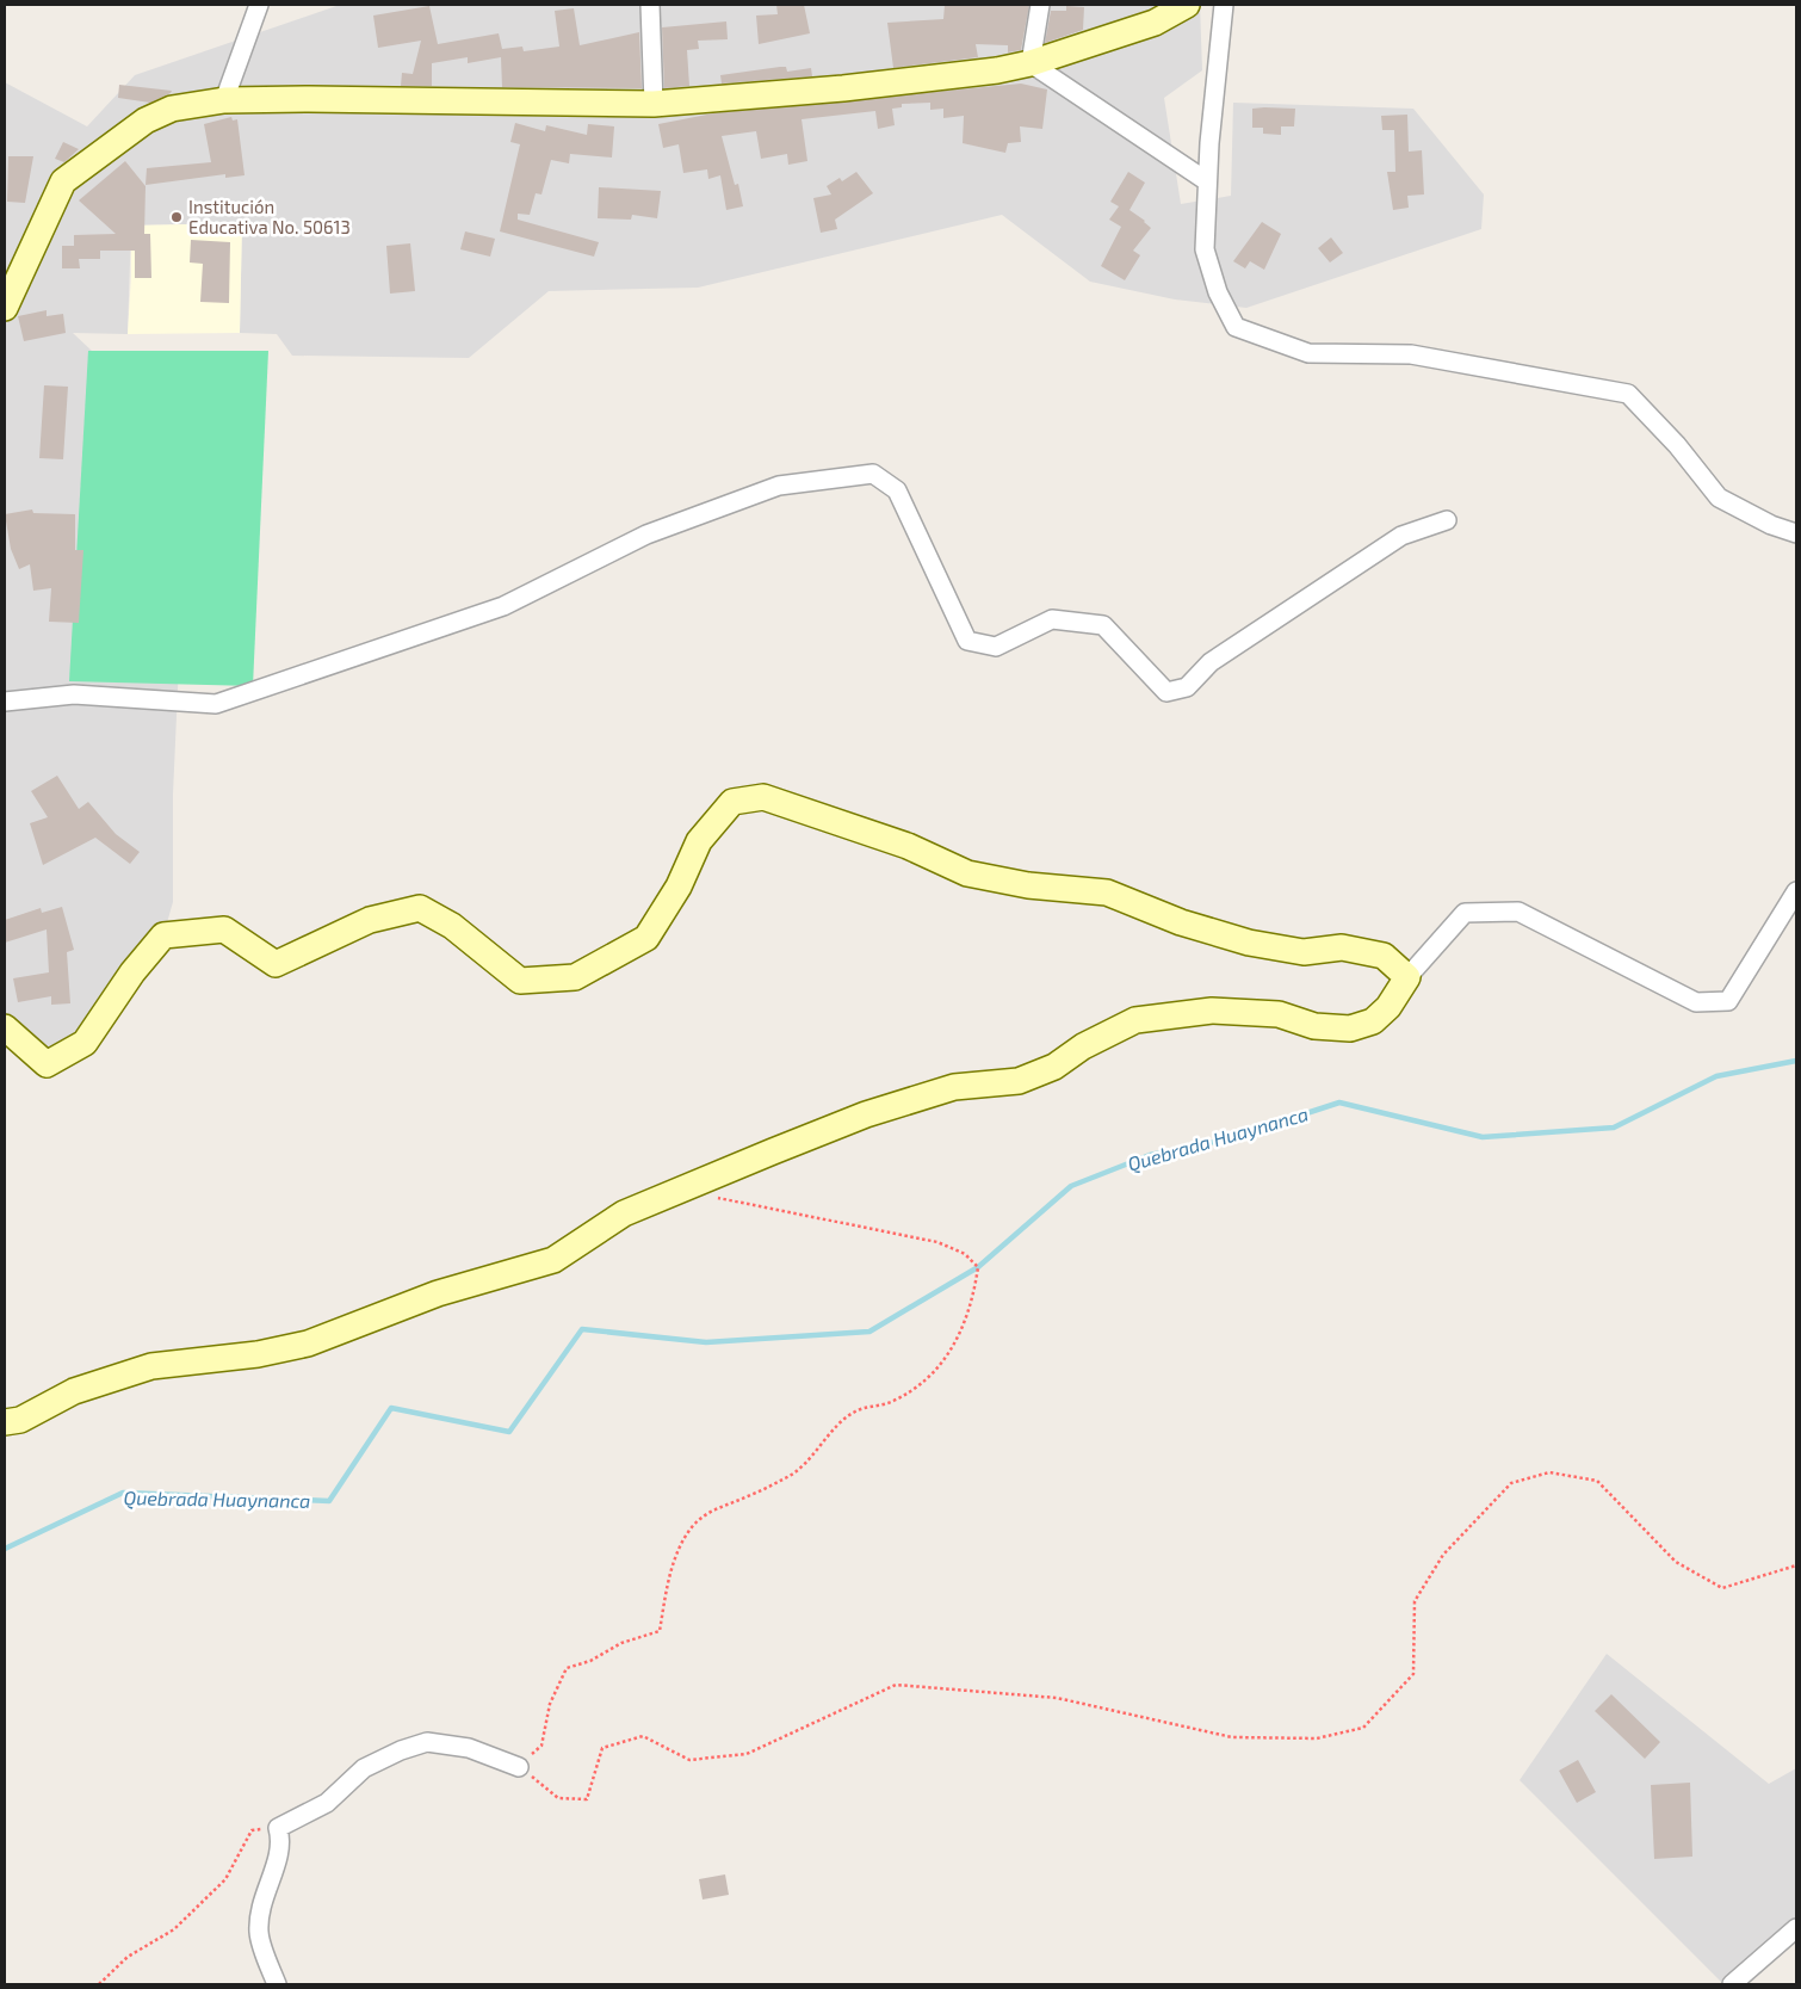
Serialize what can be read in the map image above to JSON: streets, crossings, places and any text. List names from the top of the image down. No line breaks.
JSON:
{"water":["Quebrada Huaynanca"],"places":["Institución Educativa No. 50613"]}
